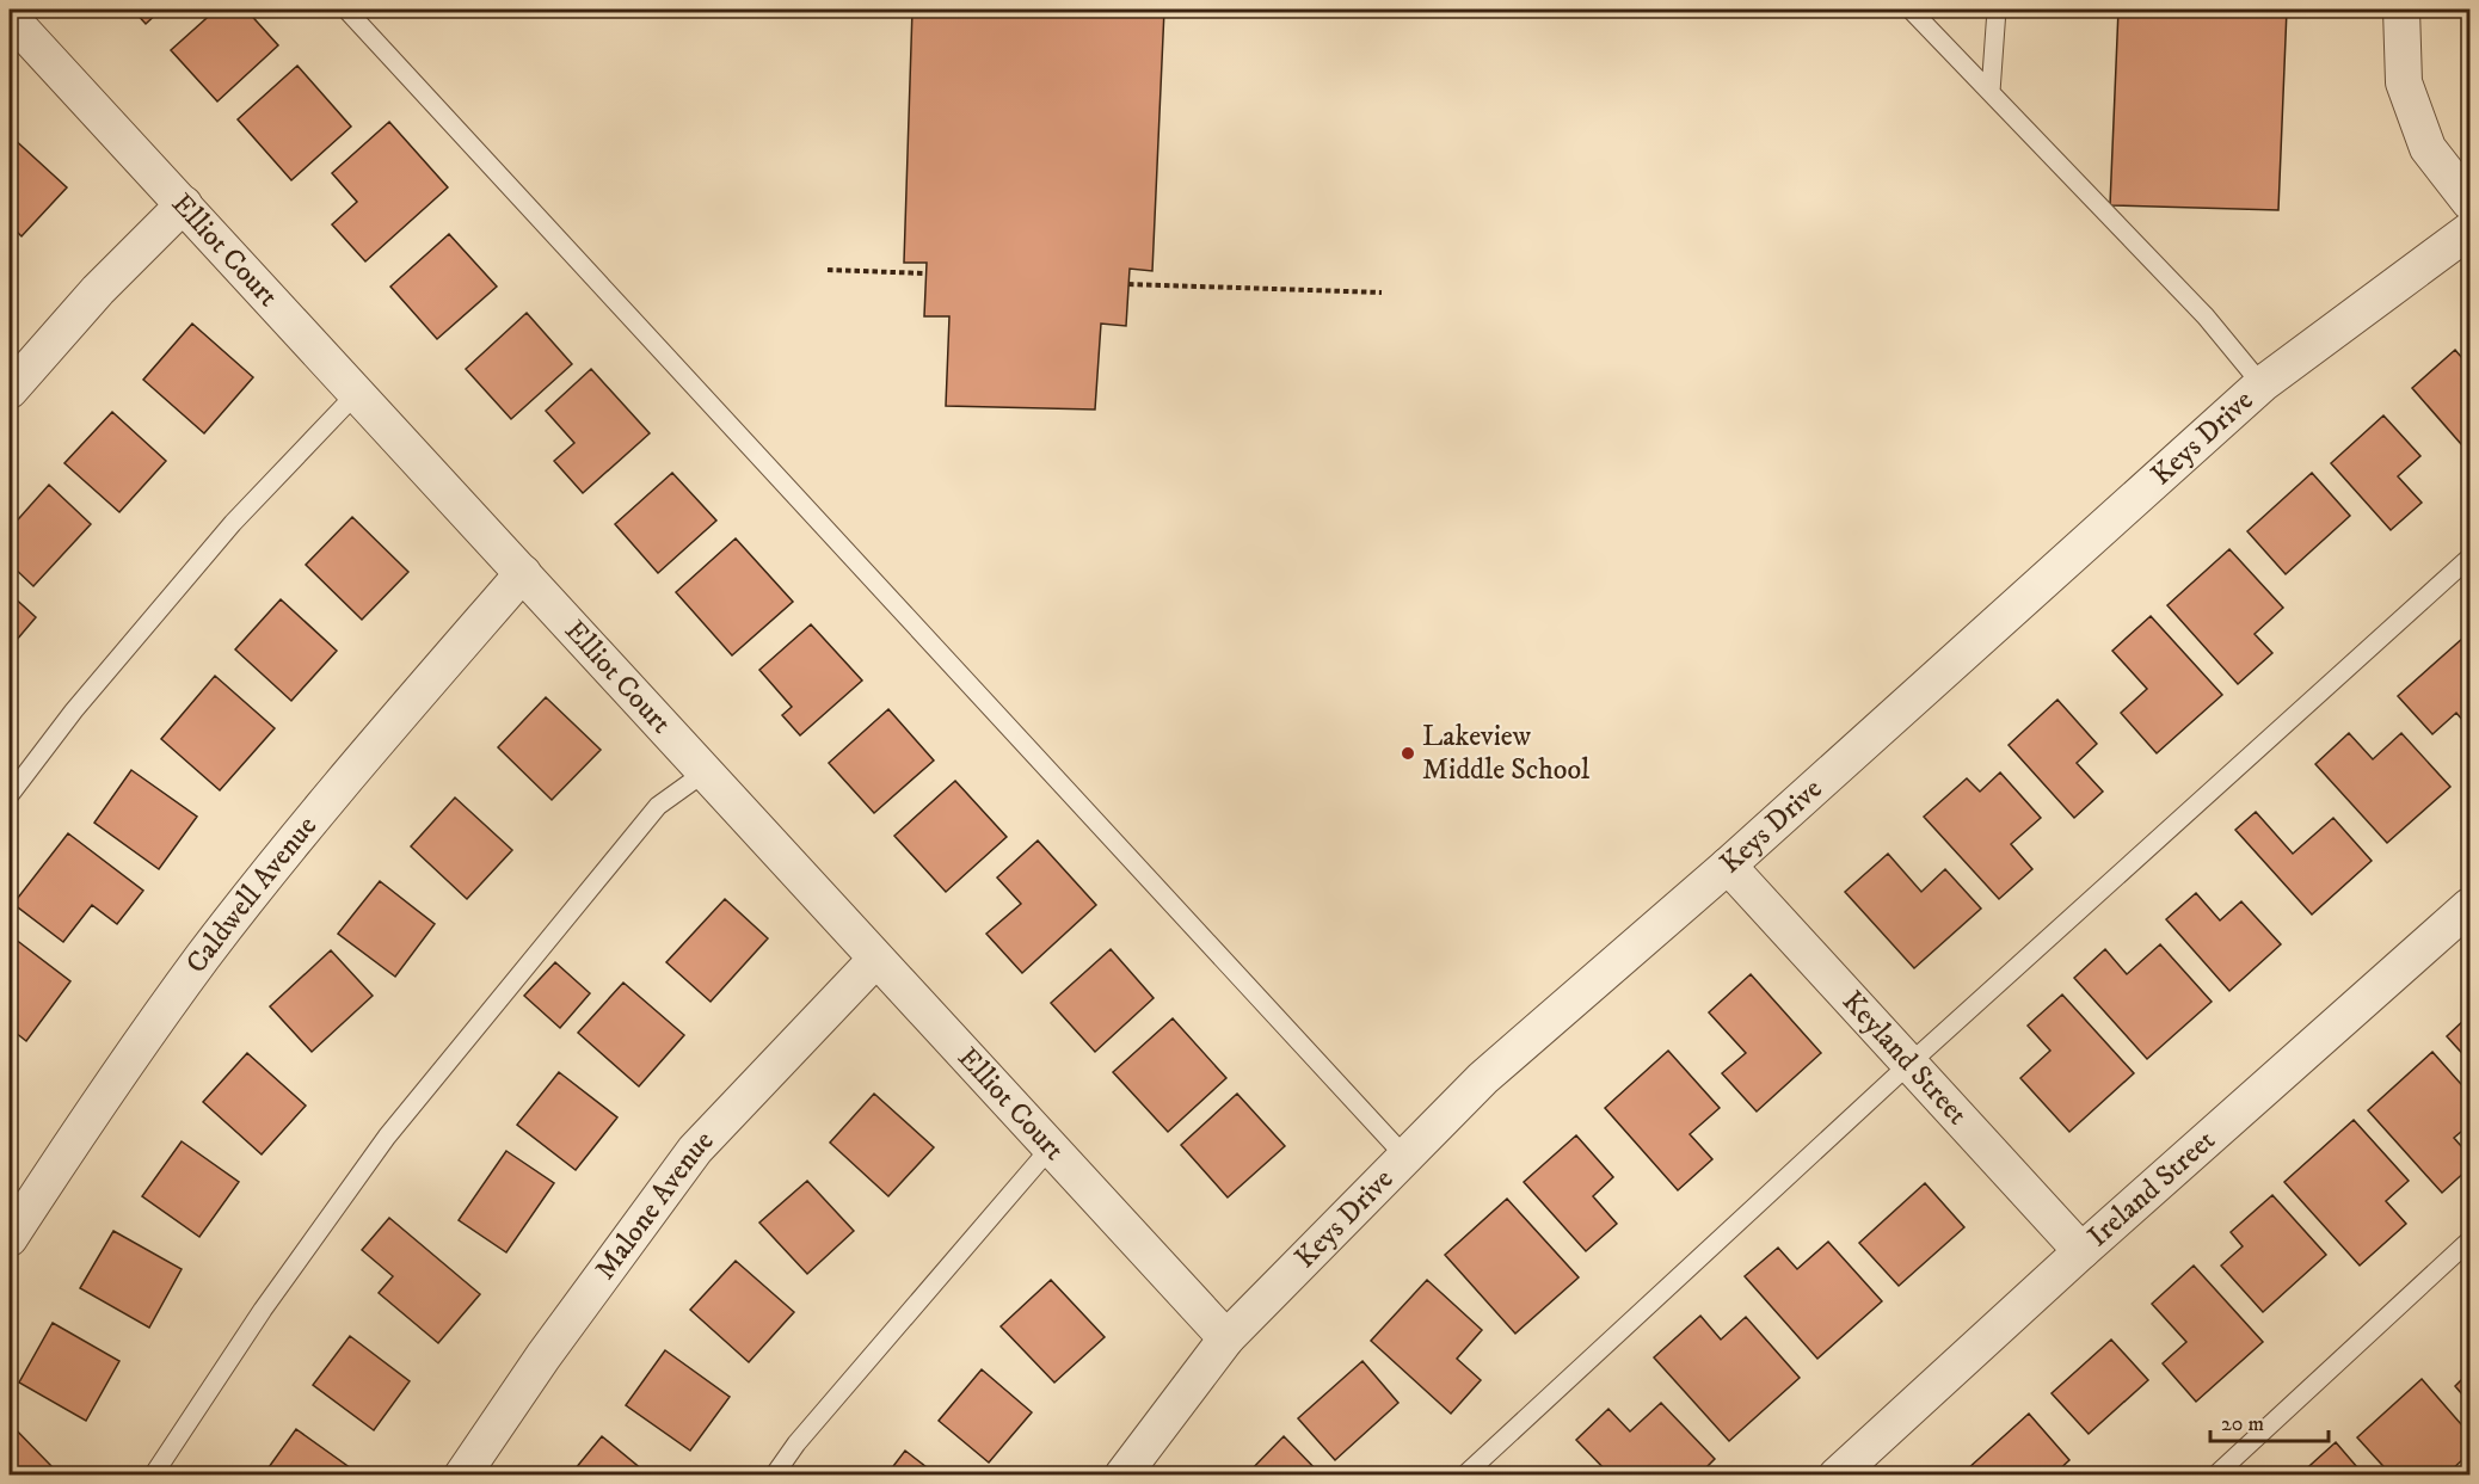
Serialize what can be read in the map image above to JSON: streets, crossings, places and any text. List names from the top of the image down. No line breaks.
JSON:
{"streets":{"street":["Elliot Court","Keys Drive","Caldwell Avenue","Keyland Street","Ireland Street","Malone Avenue"]},"crossings":[["Elliot Court","Keys Drive"],["Elliot Court","Caldwell Avenue"],["Elliot Court","Malone Avenue"],["Keys Drive","Keyland Street"],["Keyland Street","Ireland Street"]],"places":["Lakeview Middle School"],"scale_bar":"20 m"}
